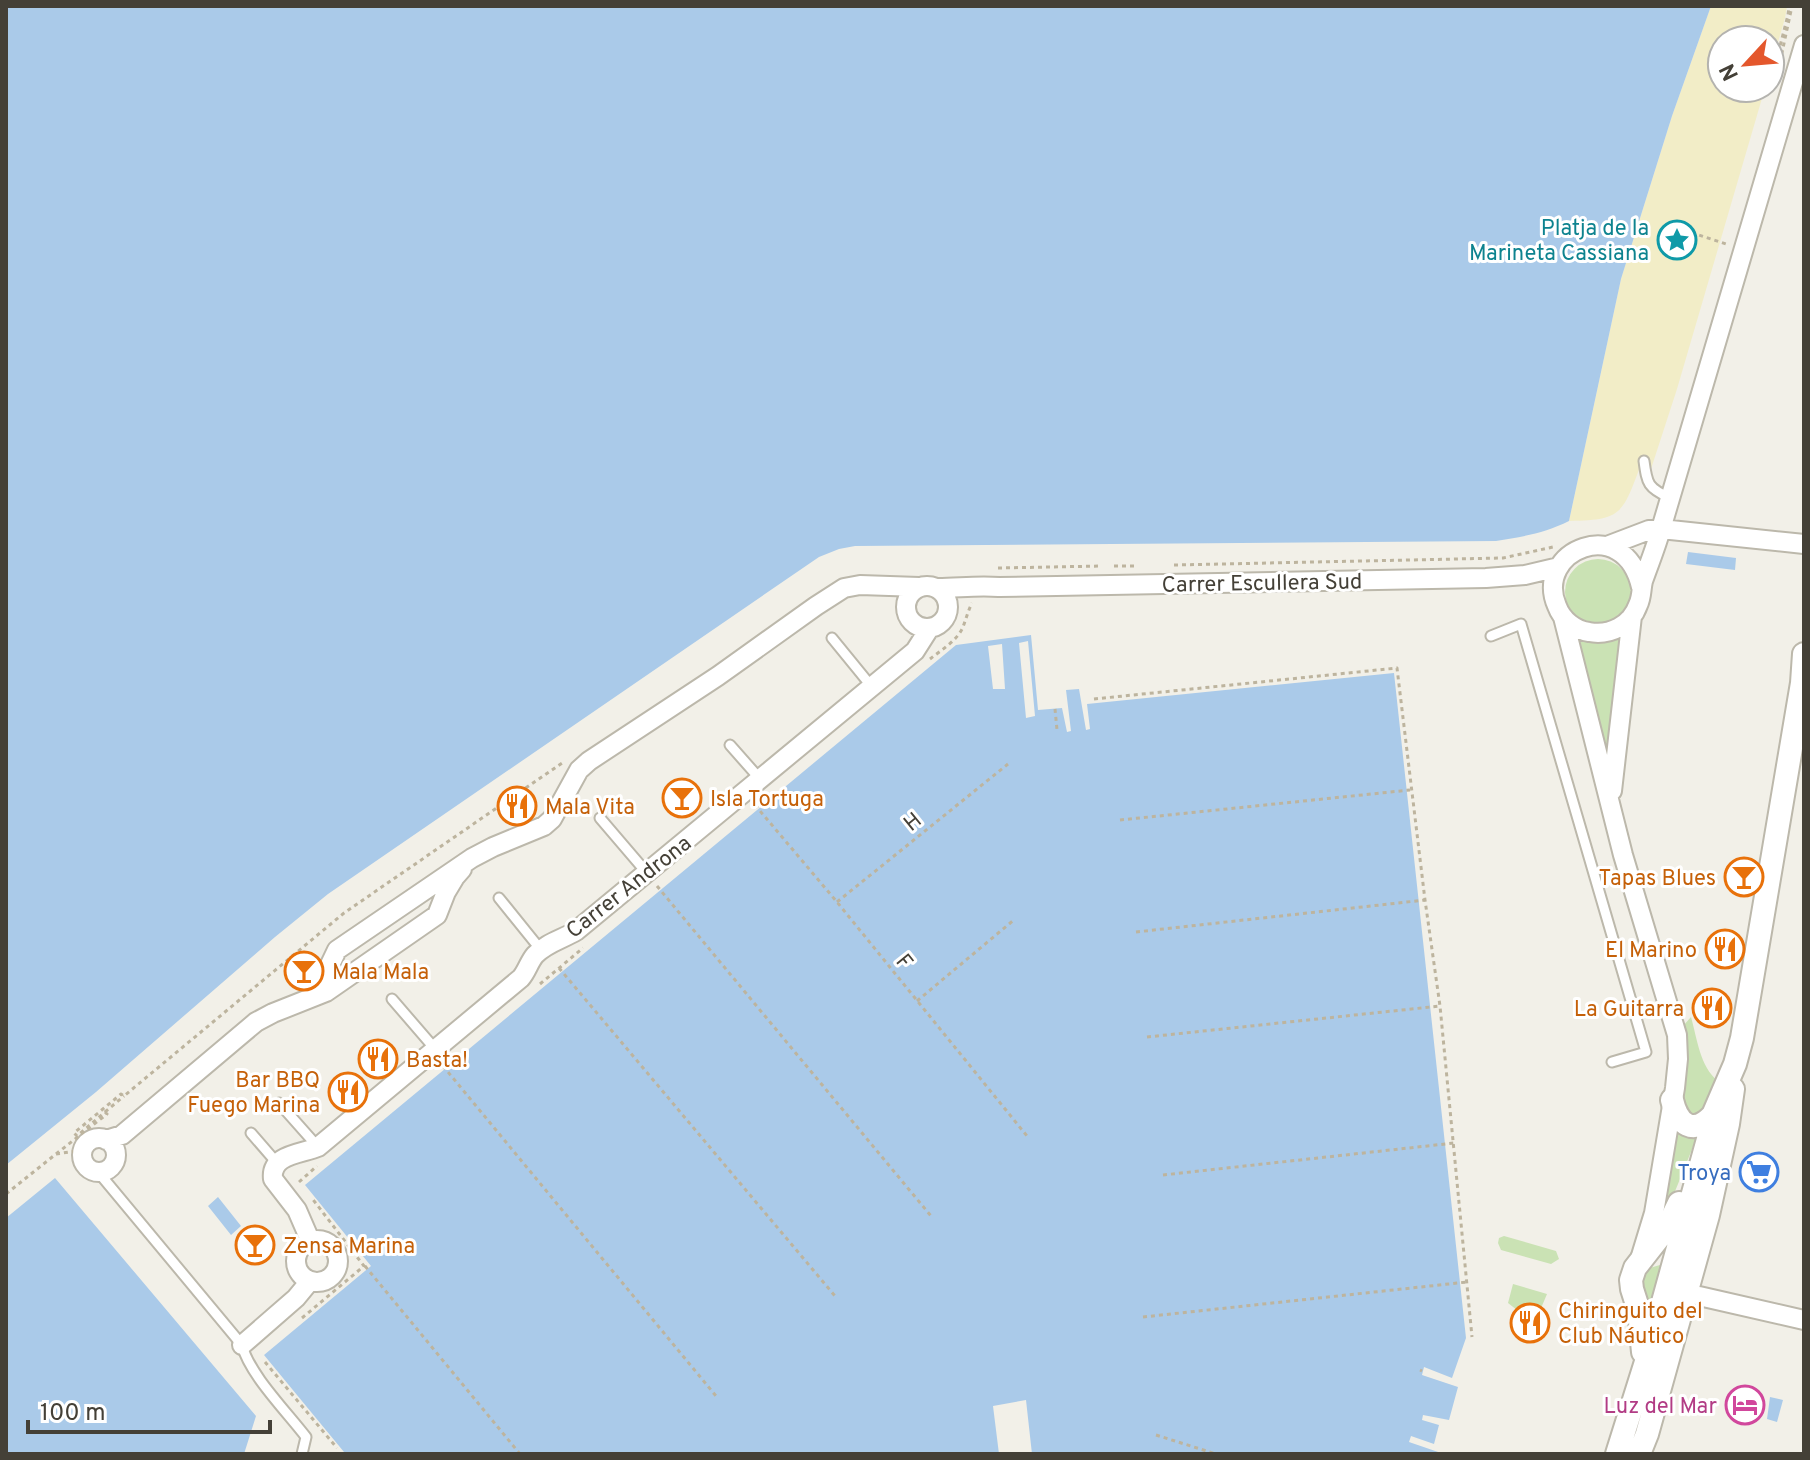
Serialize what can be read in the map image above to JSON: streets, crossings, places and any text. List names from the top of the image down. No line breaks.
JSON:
{"streets":{"street":["Carrer Escullera Sud","Carrer Androna"],"path":["H","F"]},"crossings":[["Carrer Escullera Sud","Carrer Androna"],["H","F"]],"places":{"place":["Platja de la Marineta Cassiana"],"bar":["Isla Tortuga","Tapas Blues","Mala Mala","Zensa Marina"],"restaurant":["Mala Vita","El Marino","La Guitarra","Basta!","Bar BBQ Fuego Marina","Chiringuito del Club Náutico"],"supermarket":["Troya"],"hotel":["Luz del Mar"]},"scale_bar":"100 m","north":"bottom left"}
